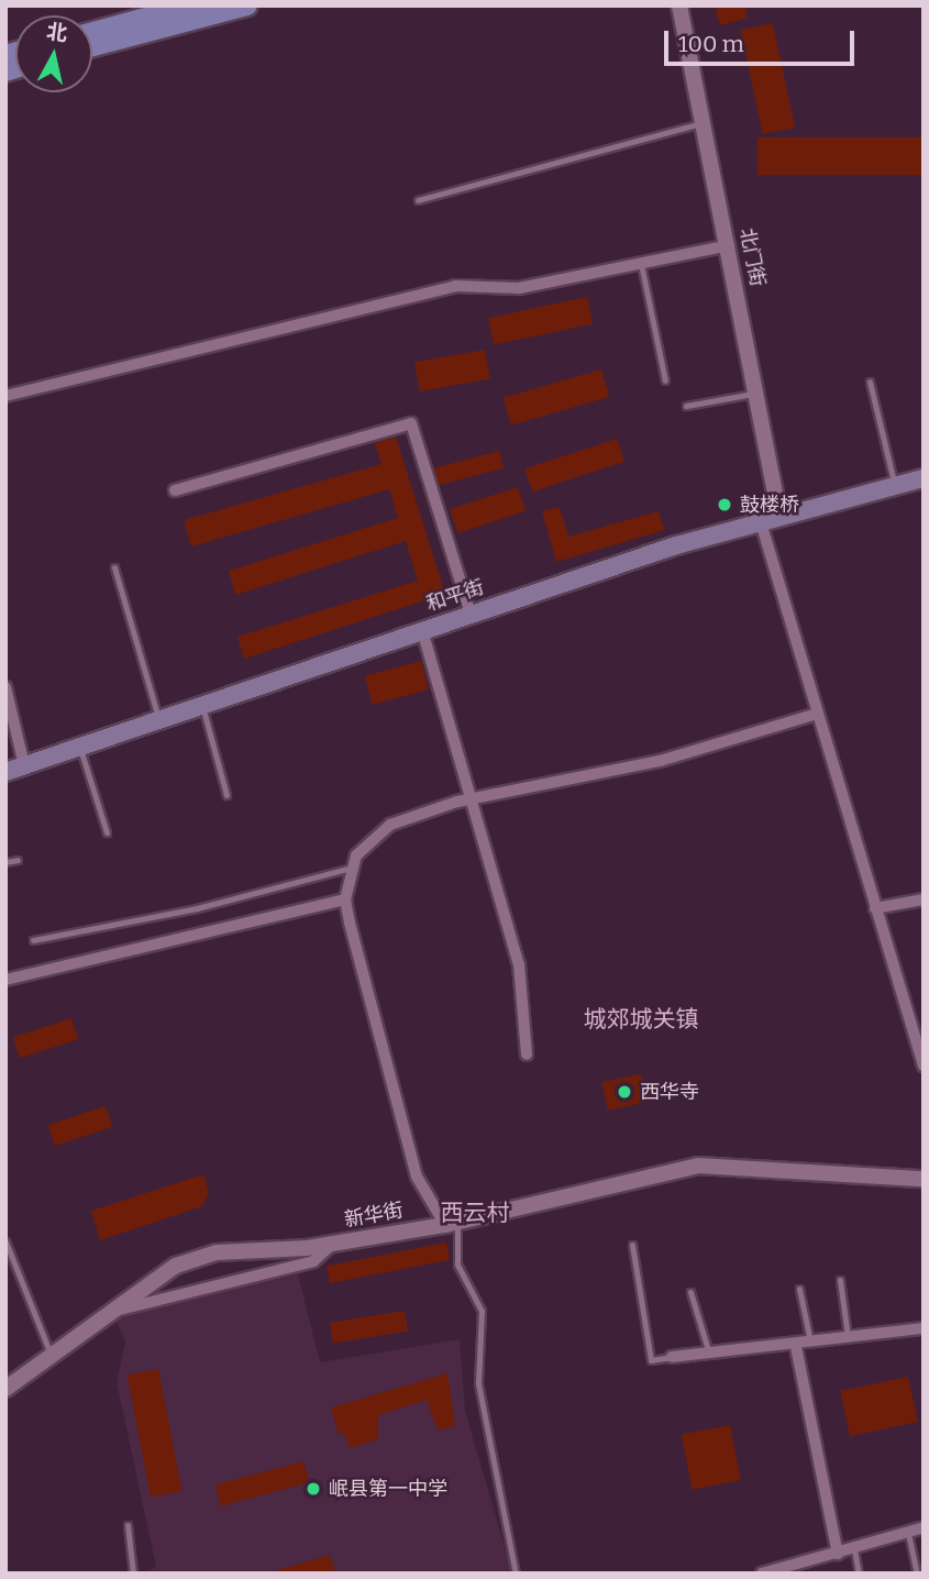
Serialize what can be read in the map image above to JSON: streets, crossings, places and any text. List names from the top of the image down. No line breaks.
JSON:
{"streets":{"main road":["和平街"],"street":["北门街","新华街"]},"crossings":[["北门街","和平街"]],"districts":["城郊城关镇","西云村"],"places":["鼓楼桥","西华寺","岷县第一中学"],"scale_bar":"100 m","north":"top"}
